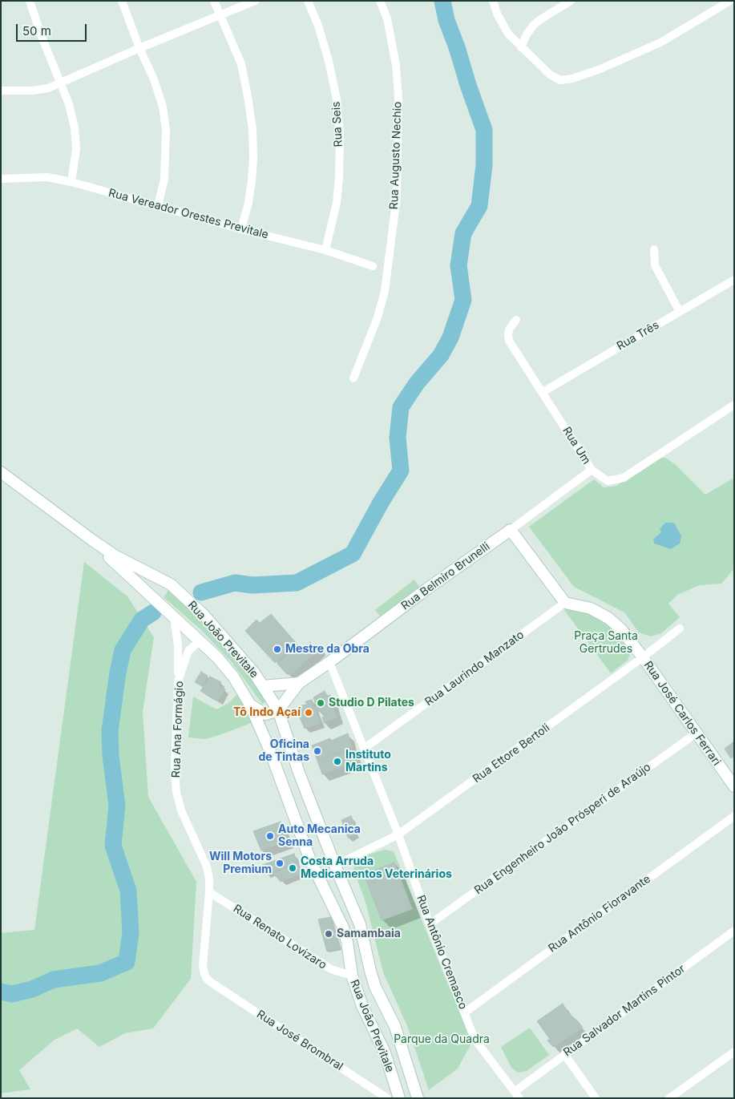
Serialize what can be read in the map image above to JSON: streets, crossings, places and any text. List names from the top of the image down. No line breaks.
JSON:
{"streets":{"main road":["Rua Belmiro Brunelli","Rua João Previtale","Rua José Carlos Ferrari"],"street":["Rua Seis","Rua Augusto Nechio","Rua Vereador Orestes Previtale","Rua Três","Rua Um","Rua Laurindo Manzato","Rua Ana Formágio","Rua Ettore Bertoli","Rua Engenheiro João Prósperi de Araújo","Rua Antônio Fioravante","Rua Renato Lovizaro","Rua Antônio Cremasco","Rua Salvador Martins Pintor","Rua José Brombral"]},"crossings":[["Rua Seis","Rua Vereador Orestes Previtale"],["Rua Três","Rua Um"],["Rua Um","Rua Belmiro Brunelli"],["Rua Belmiro Brunelli","Rua João Previtale"],["Rua Belmiro Brunelli","Rua Antônio Cremasco"],["Rua João Previtale","Rua Ana Formágio"],["Rua João Previtale","Rua Ettore Bertoli"],["Rua João Previtale","Rua Renato Lovizaro"],["Rua Laurindo Manzato","Rua José Carlos Ferrari"],["Rua Laurindo Manzato","Rua Antônio Cremasco"],["Rua José Carlos Ferrari","Rua Ettore Bertoli"],["Rua José Carlos Ferrari","Rua Engenheiro João Prósperi de Araújo"],["Rua Ana Formágio","Rua Renato Lovizaro"],["Rua Ana Formágio","Rua José Brombral"],["Rua Ettore Bertoli","Rua Antônio Cremasco"],["Rua Engenheiro João Prósperi de Araújo","Rua Antônio Cremasco"],["Rua Antônio Fioravante","Rua Antônio Cremasco"],["Rua Antônio Cremasco","Rua Salvador Martins Pintor"]],"parks":["Praça Santa Gertrudes","Parque da Quadra"],"places":["Mestre da Obra","Studio D Pilates","Tô Indo Açaí","Oficina de Tintas","Instituto Martins","Auto Mecanica Senna","Will Motors Premium","Costa Arruda Medicamentos Veterinários","Samambaia"],"scale_bar":"50 m"}
